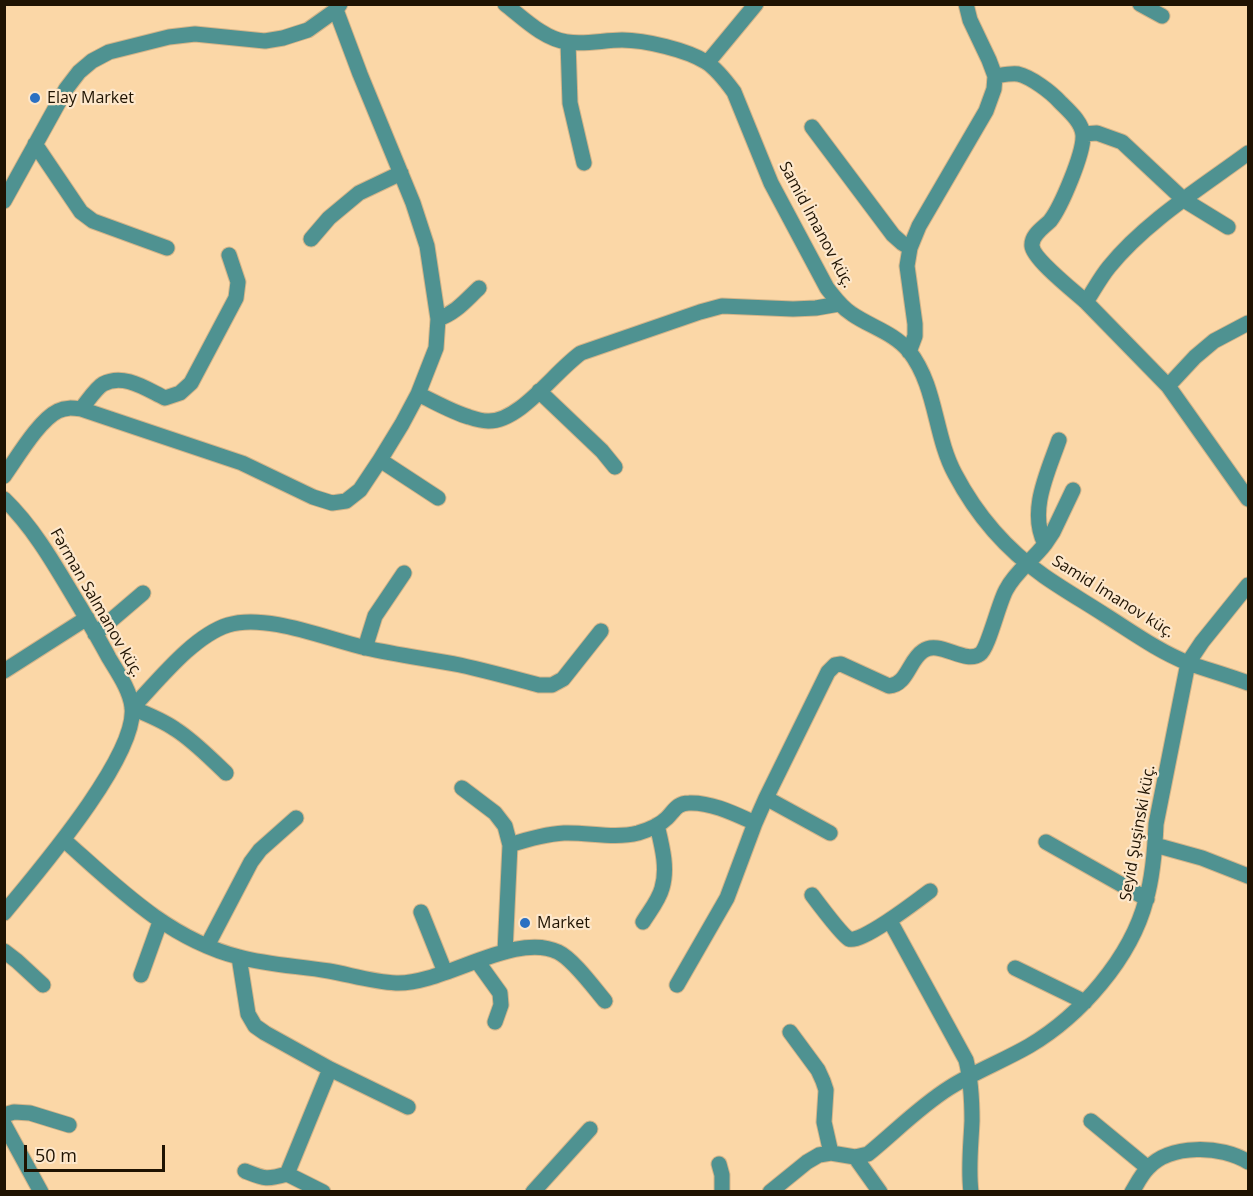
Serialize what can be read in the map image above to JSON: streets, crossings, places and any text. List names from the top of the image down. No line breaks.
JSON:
{"streets":{"street":["Samid İmanov küç.","Fərman Salmanov küç.","Seyid Şuşinski küç."]},"crossings":[["Samid İmanov küç.","Seyid Şuşinski küç."]],"places":["Elay Market","Market"],"scale_bar":"50 m"}
